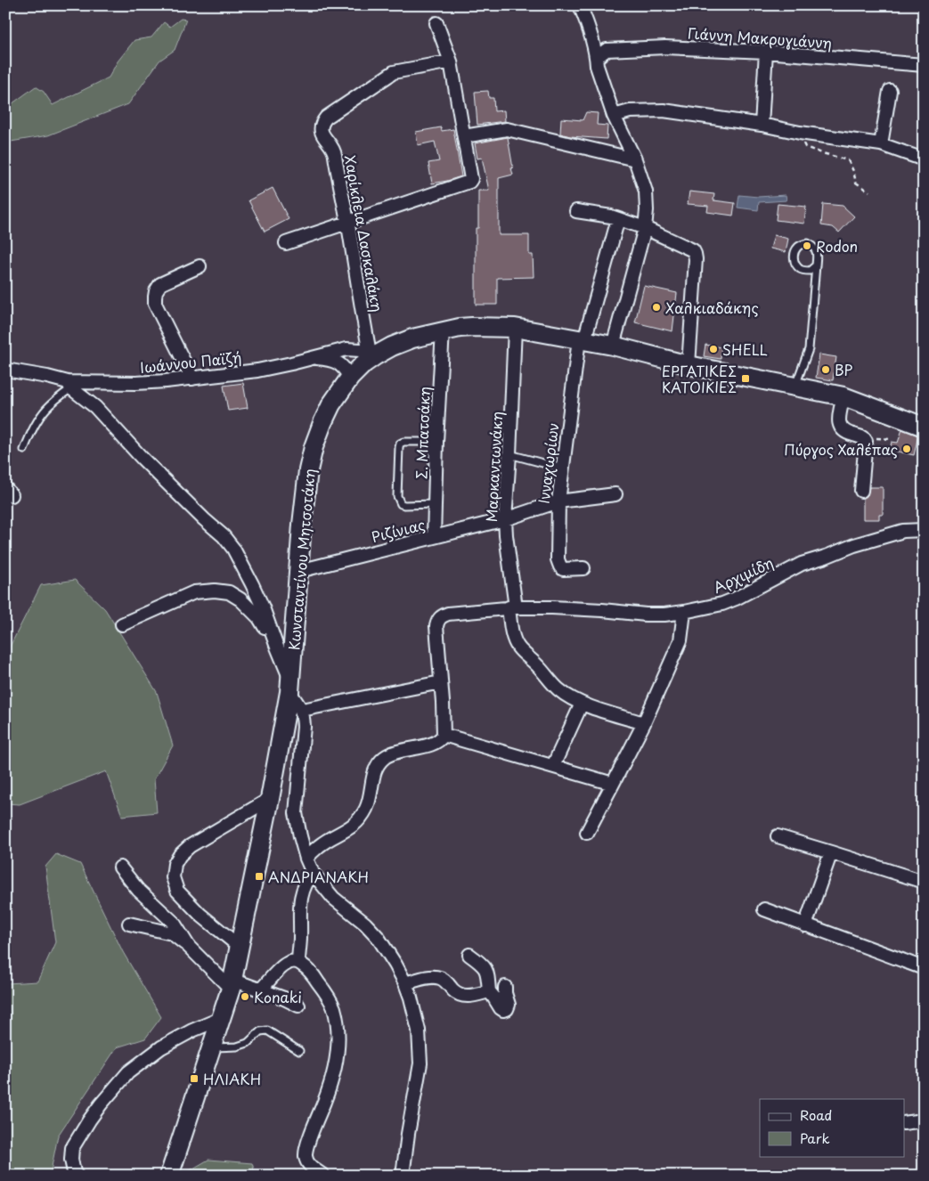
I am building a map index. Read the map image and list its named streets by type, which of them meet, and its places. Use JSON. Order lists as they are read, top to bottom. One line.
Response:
{"streets":{"main road":["Κωνσταντίνου Μητσοτάκη"],"street":["Γιάννη Μακρυγιάννη","Χαρίκλεια Δασκαλάκη","Ιωάννου Παϊζή","Σ. Μπατσάκη","Ινναχωρίων","Μαρκαντωνάκη","Ριζίνιας","Αρχιμίδη"]},"crossings":[["Χαρίκλεια Δασκαλάκη","Ιωάννου Παϊζή"],["Χαρίκλεια Δασκαλάκη","Κωνσταντίνου Μητσοτάκη"],["Ιωάννου Παϊζή","Κωνσταντίνου Μητσοτάκη"],["Σ. Μπατσάκη","Ριζίνιας"],["Σ. Μπατσάκη","Κωνσταντίνου Μητσοτάκη"],["Ινναχωρίων","Ριζίνιας"],["Ινναχωρίων","Κωνσταντίνου Μητσοτάκη"],["Μαρκαντωνάκη","Ριζίνιας"],["Μαρκαντωνάκη","Κωνσταντίνου Μητσοτάκη"],["Μαρκαντωνάκη","Αρχιμίδη"],["Ριζίνιας","Κωνσταντίνου Μητσοτάκη"]],"places":{"other":["Rodon","Χαλκιαδάκης","SHELL","BP","Πύργος Χαλέπας","Konaki"],"transit":["ΕΡΓΑΤΙΚΕΣ ΚΑΤΟΙΚΙΕΣ","ΑΝΔΡΙΑΝΑΚΗ","ΗΛΙΑΚΗ"]},"legend":["Road","Park"]}
